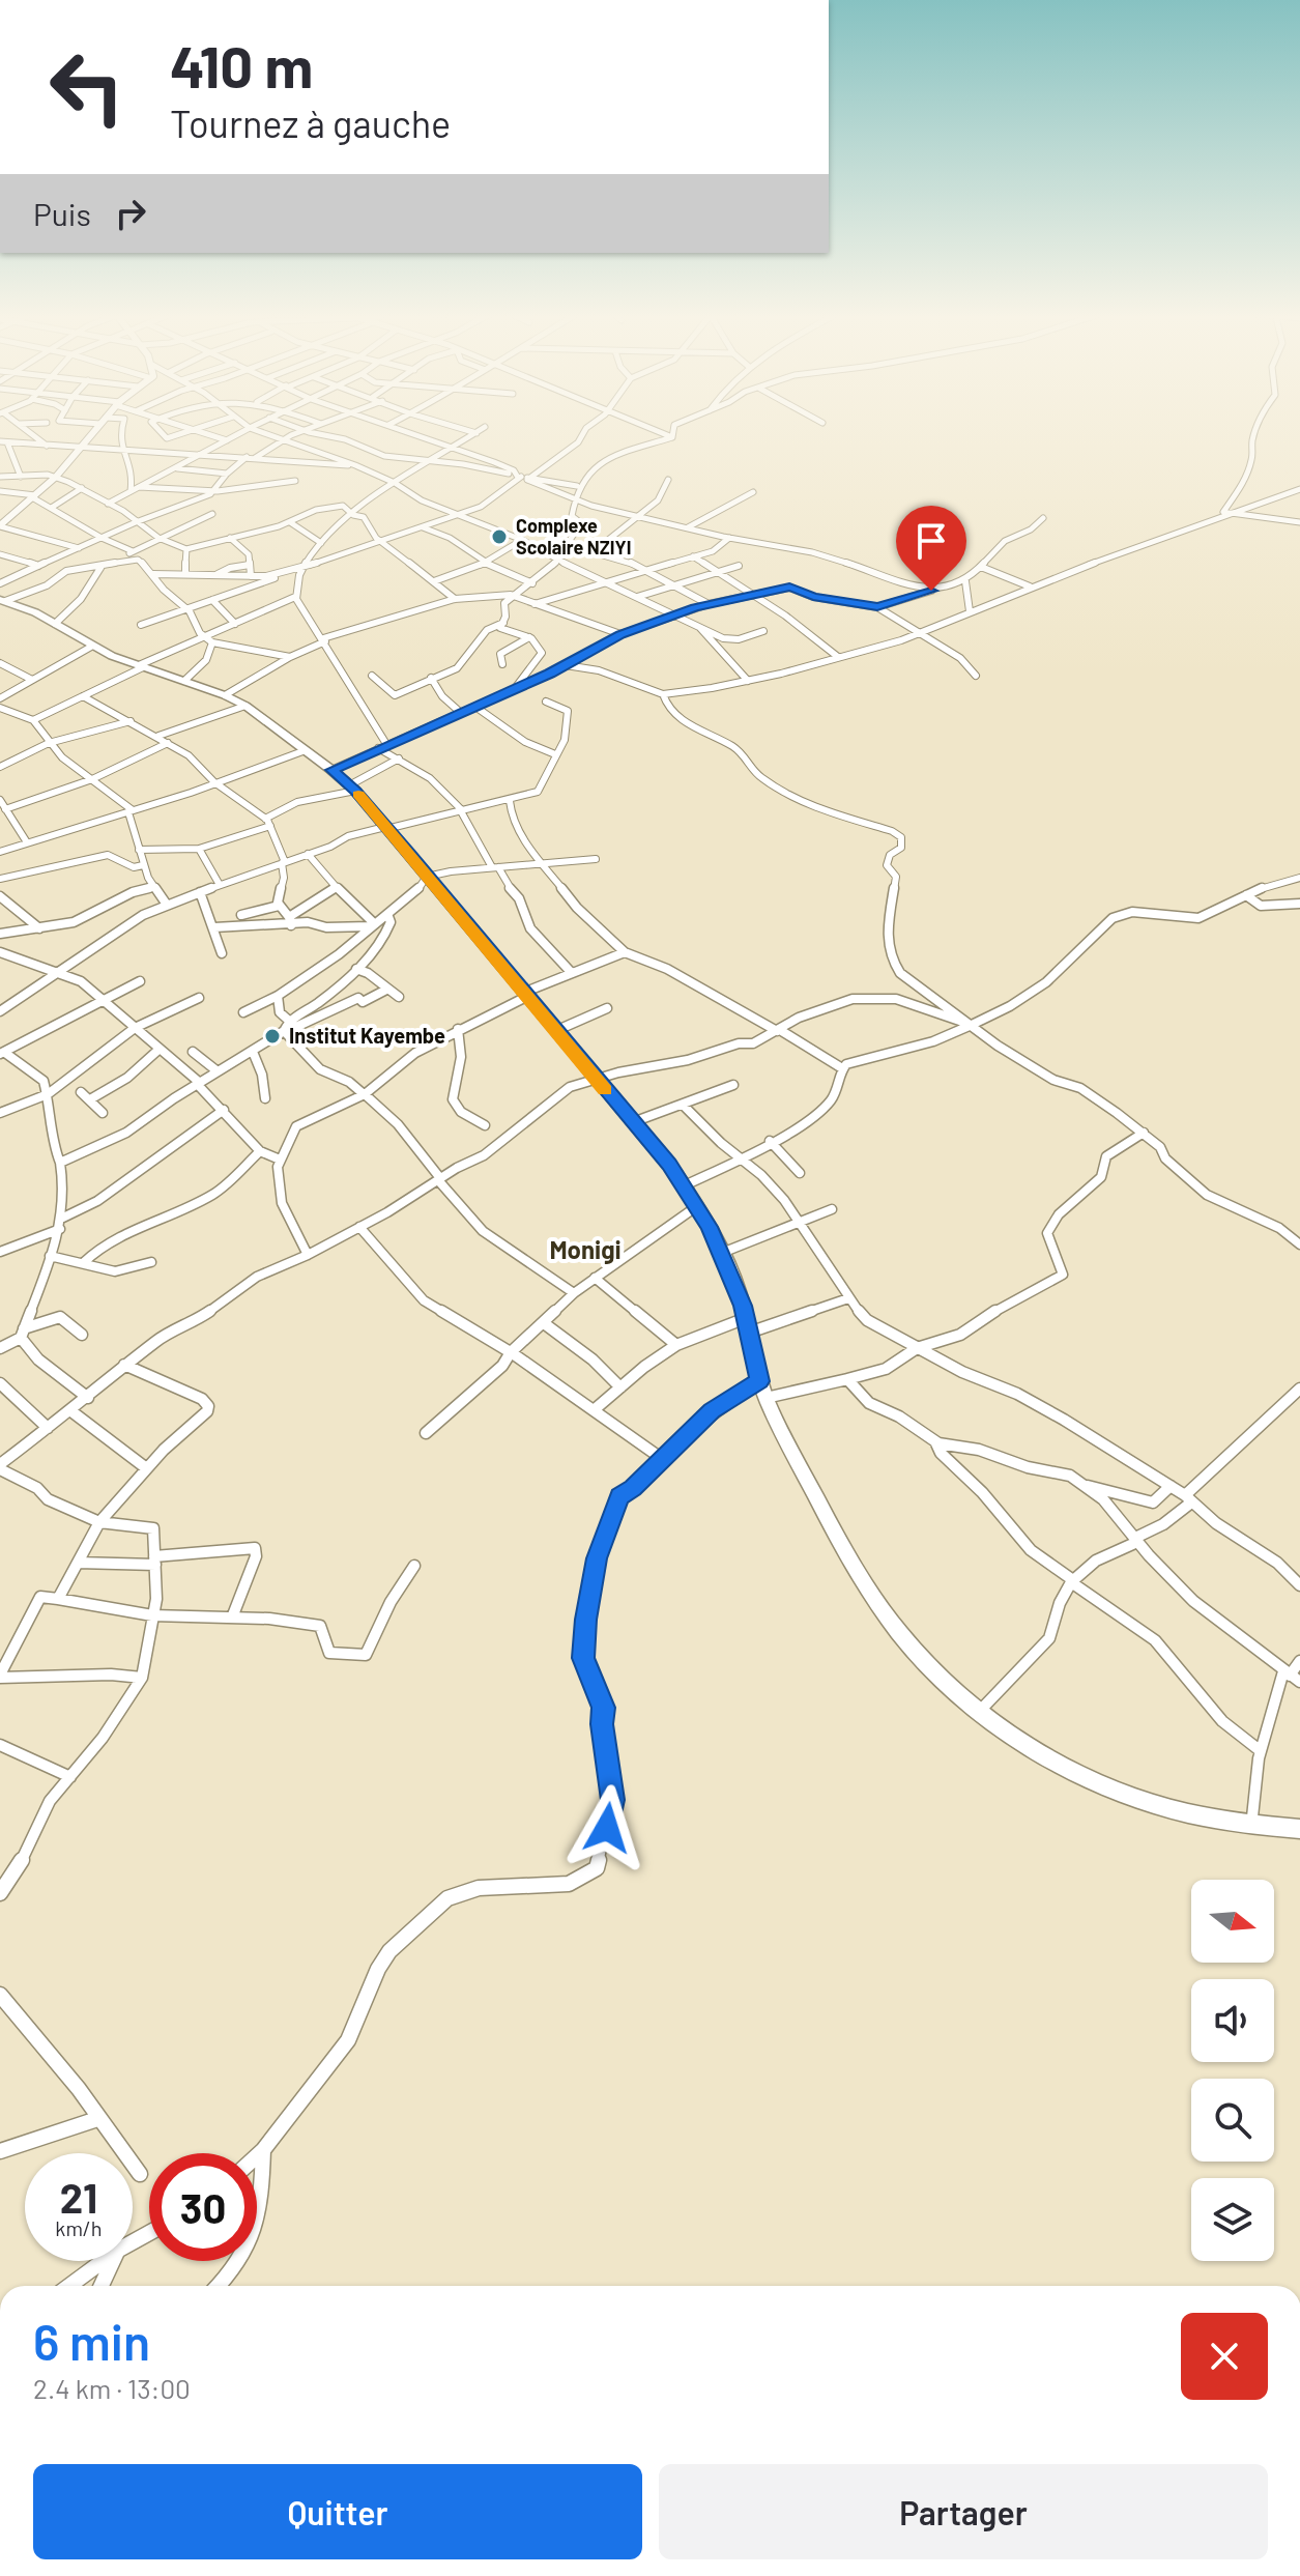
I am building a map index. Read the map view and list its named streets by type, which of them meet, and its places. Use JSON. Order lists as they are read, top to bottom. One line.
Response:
{"districts":["Monigi"],"places":["Complexe Scolaire NZIYI","Institut Kayembe"],"north":"right","page":{"turn":["410 m","Tournez à gauche"],"then":"Puis","speed":"21 km/h","limit":"30","heading":["6 min","2.4 km · 13:00"],"buttons":["Quitter","Partager"]}}
